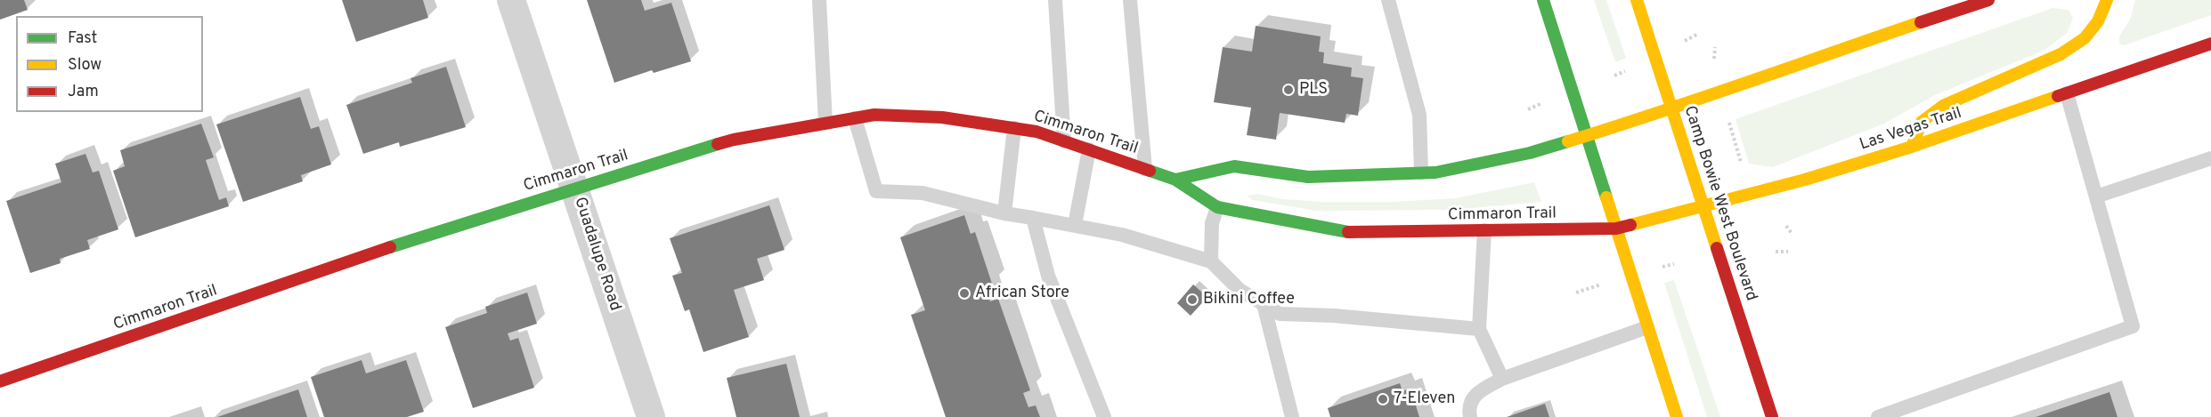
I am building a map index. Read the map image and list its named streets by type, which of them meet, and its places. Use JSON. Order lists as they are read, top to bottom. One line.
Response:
{"streets":{"main road":["Las Vegas Trail","Cimmaron Trail","Camp Bowie West Boulevard"],"street":["Guadalupe Road"]},"crossings":[["Las Vegas Trail","Cimmaron Trail"],["Las Vegas Trail","Camp Bowie West Boulevard"],["Cimmaron Trail","Guadalupe Road"]],"places":["PLS","African Store","Bikini Coffee","7-Eleven"],"legend":["Fast","Slow","Jam"]}
